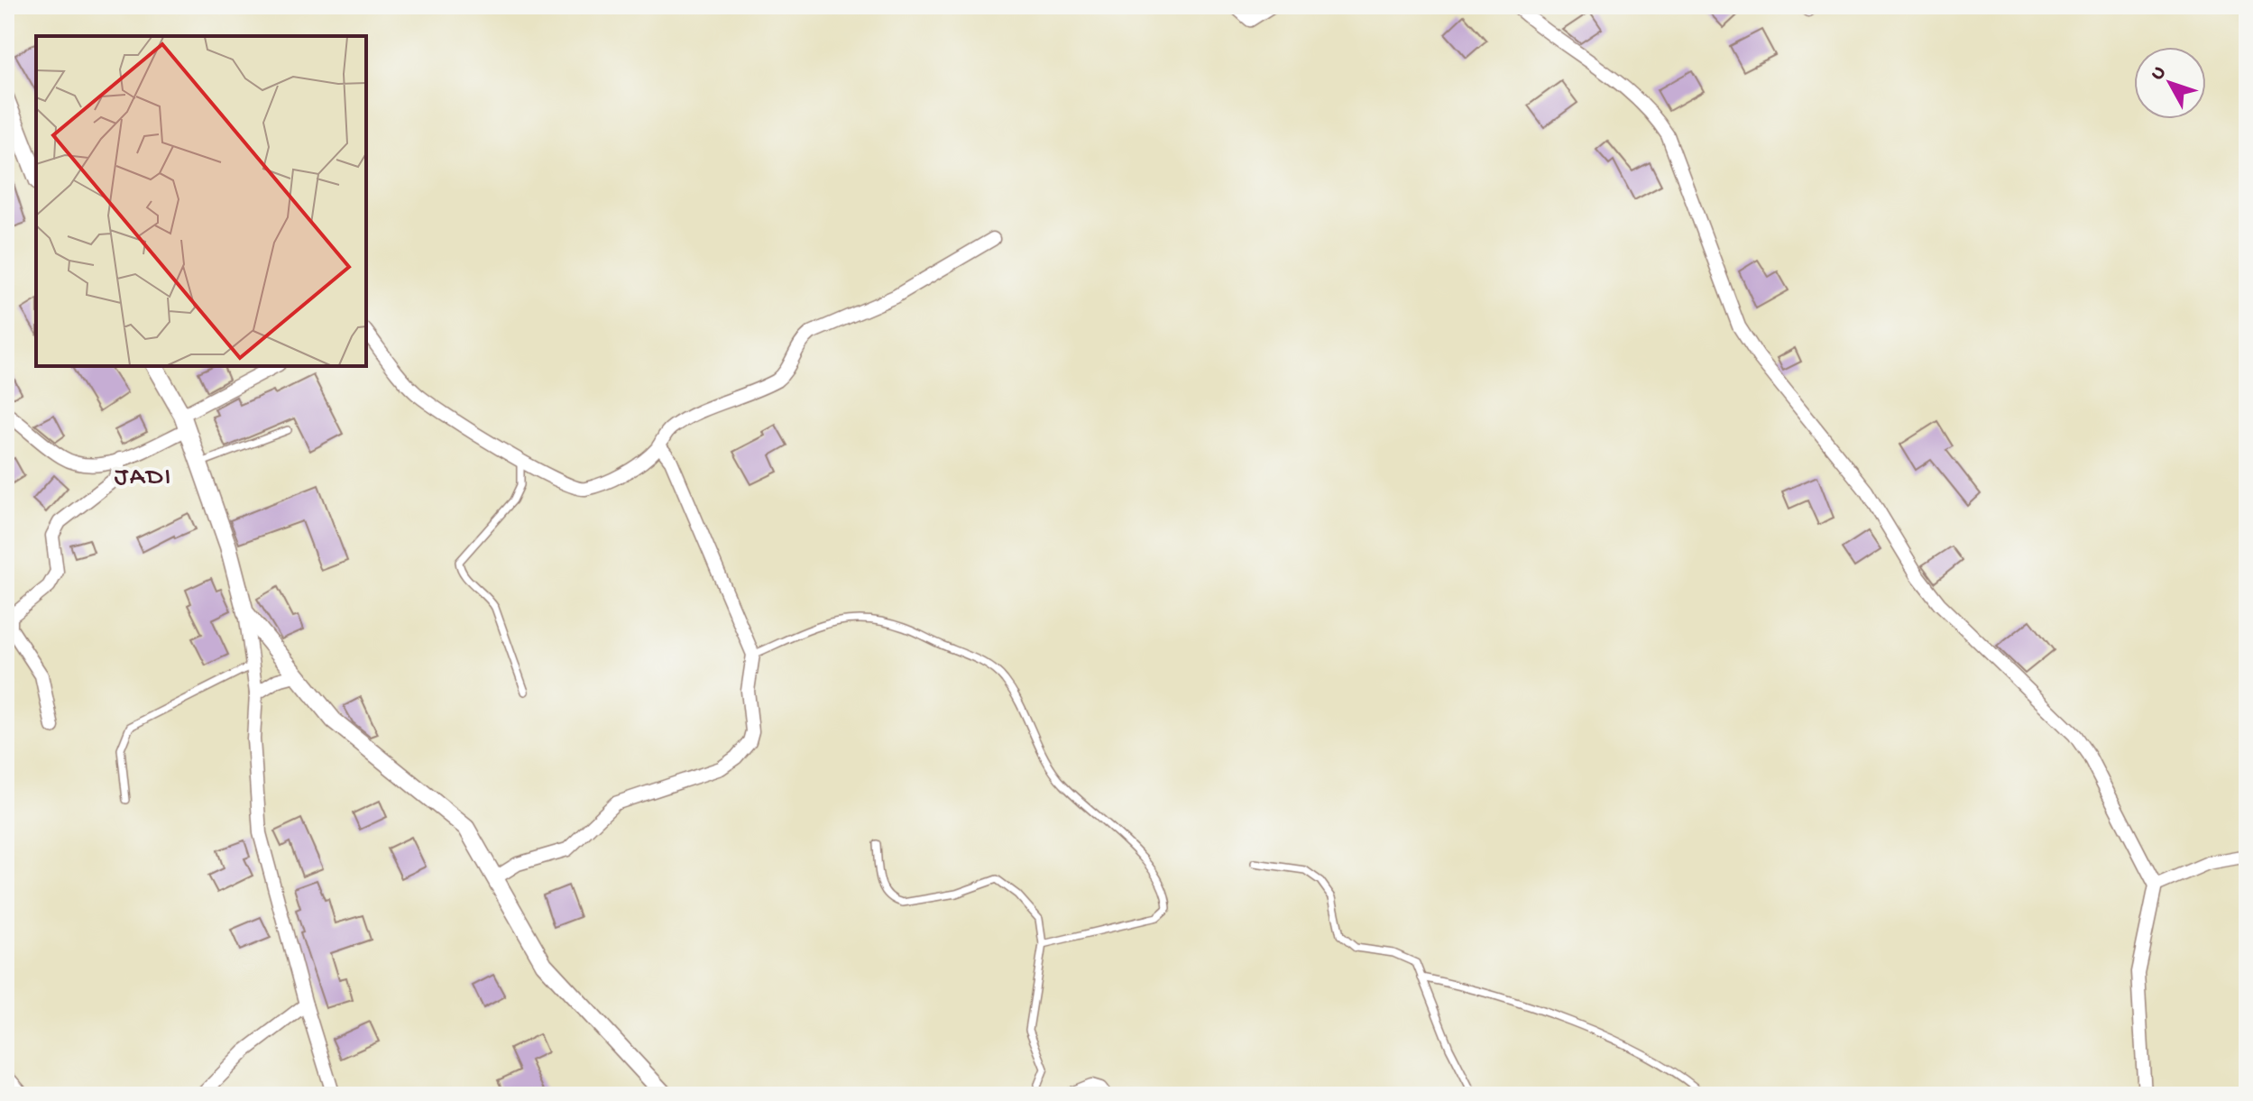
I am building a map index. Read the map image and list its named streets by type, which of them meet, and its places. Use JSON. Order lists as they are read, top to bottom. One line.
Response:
{"districts":["JADI"],"north":"top left"}
